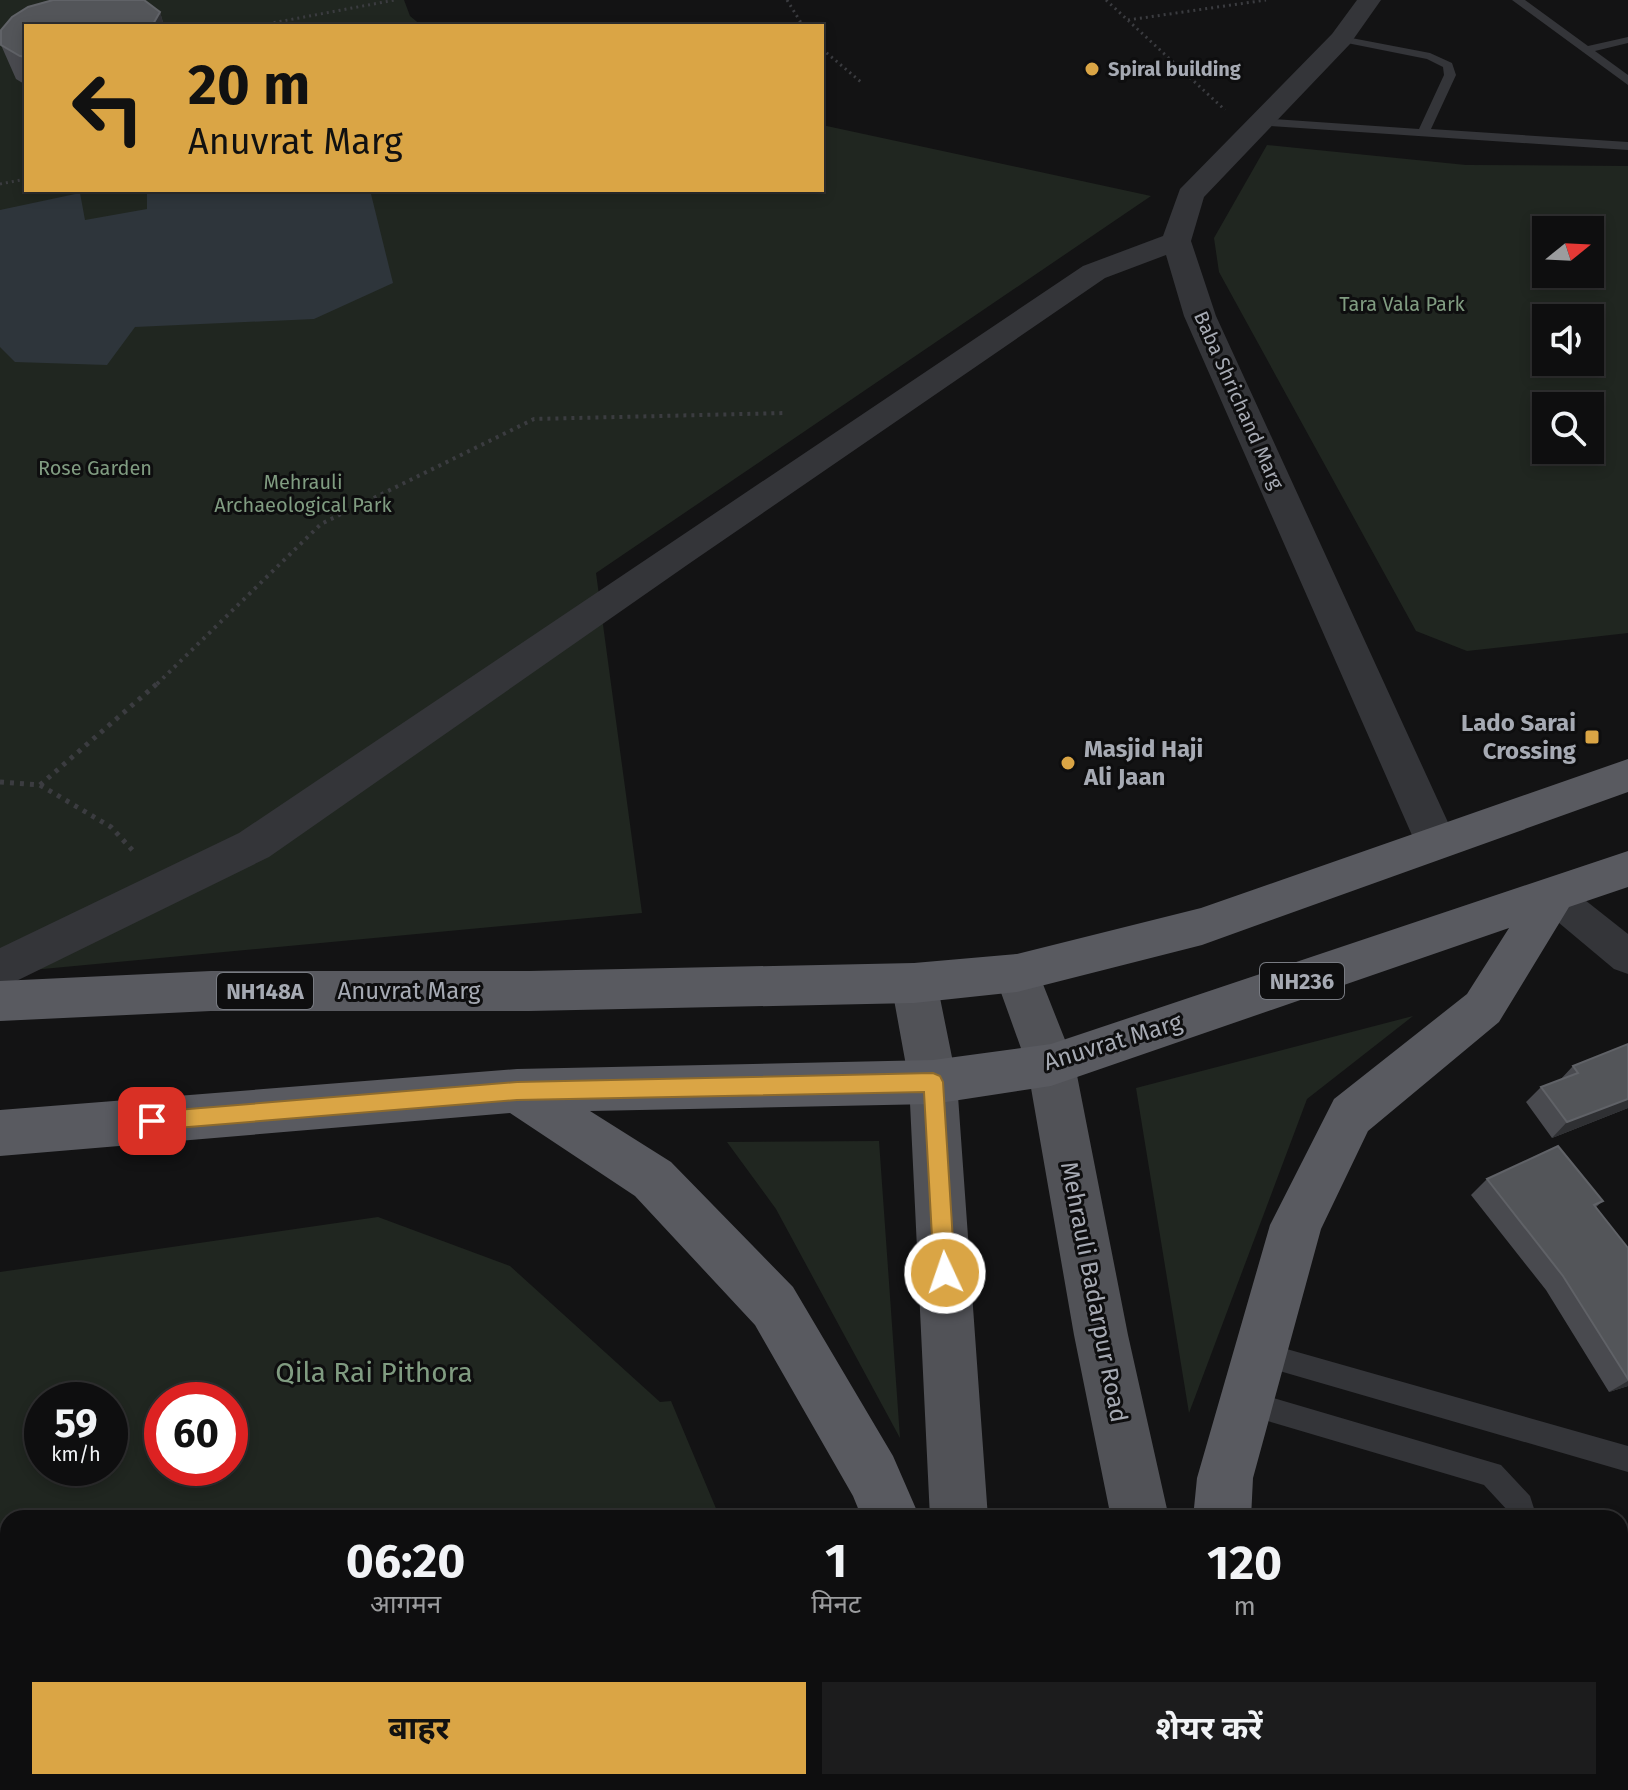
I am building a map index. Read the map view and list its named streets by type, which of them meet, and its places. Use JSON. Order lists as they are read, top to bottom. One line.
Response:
{"streets":{"highway":["NH236","NH148A","Anuvrat Marg"],"main road":["Mehrauli Badarpur Road"],"street":["Baba Shrichand Marg"]},"crossings":[["Baba Shrichand Marg","Anuvrat Marg"],["Anuvrat Marg","Mehrauli Badarpur Road"]],"parks":["Tara Vala Park","Rose Garden","Mehrauli Archaeological Park","Qila Rai Pithora"],"places":{"other":["Spiral building","Masjid Haji Ali Jaan"],"transit":["Lado Sarai Crossing"]},"north":"right","page":{"turn":["20 m","Anuvrat Marg"],"speed":"59 km/h","limit":"60","eta":["06:20","आगमन","1","मिनट","120","m"],"buttons":["बाहर","शेयर करें"]}}
